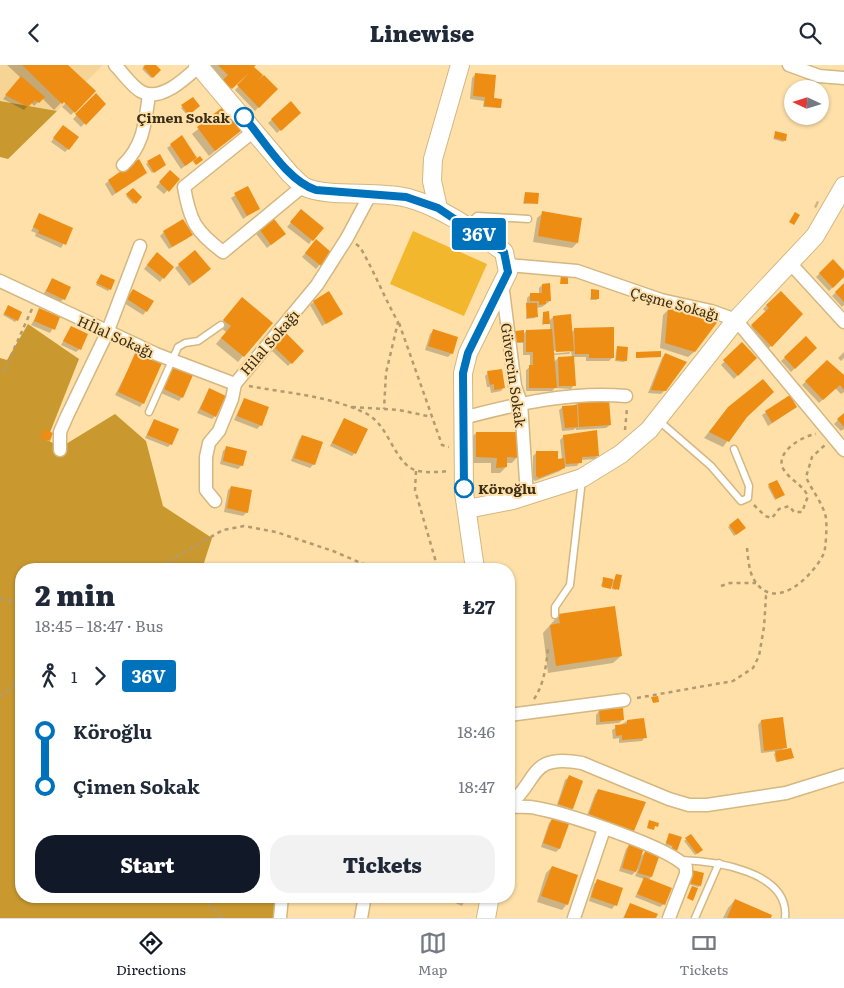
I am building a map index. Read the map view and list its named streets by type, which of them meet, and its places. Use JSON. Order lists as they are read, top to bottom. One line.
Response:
{"streets":{"street":["Çeşme Sokağı","Hİlal Sokağı","Hilal Sokağı","Güvercin Sokak"]},"crossings":[["Hİlal Sokağı","Hilal Sokağı"]],"places":["Çimen Sokak","Köroğlu"],"lines":["bus line 36V"],"north":"left","page":{"header":"Linewise","on_map":"36V","heading":["2 min","18:45 – 18:47 · Bus","₺27"],"legs":["1","36V"],"list":[{"name":"Köroğlu","value":"18:46"},{"name":"Çimen Sokak","value":"18:47"}],"buttons":["Start","Tickets"],"tabs":["Directions","Map","Tickets"]}}
